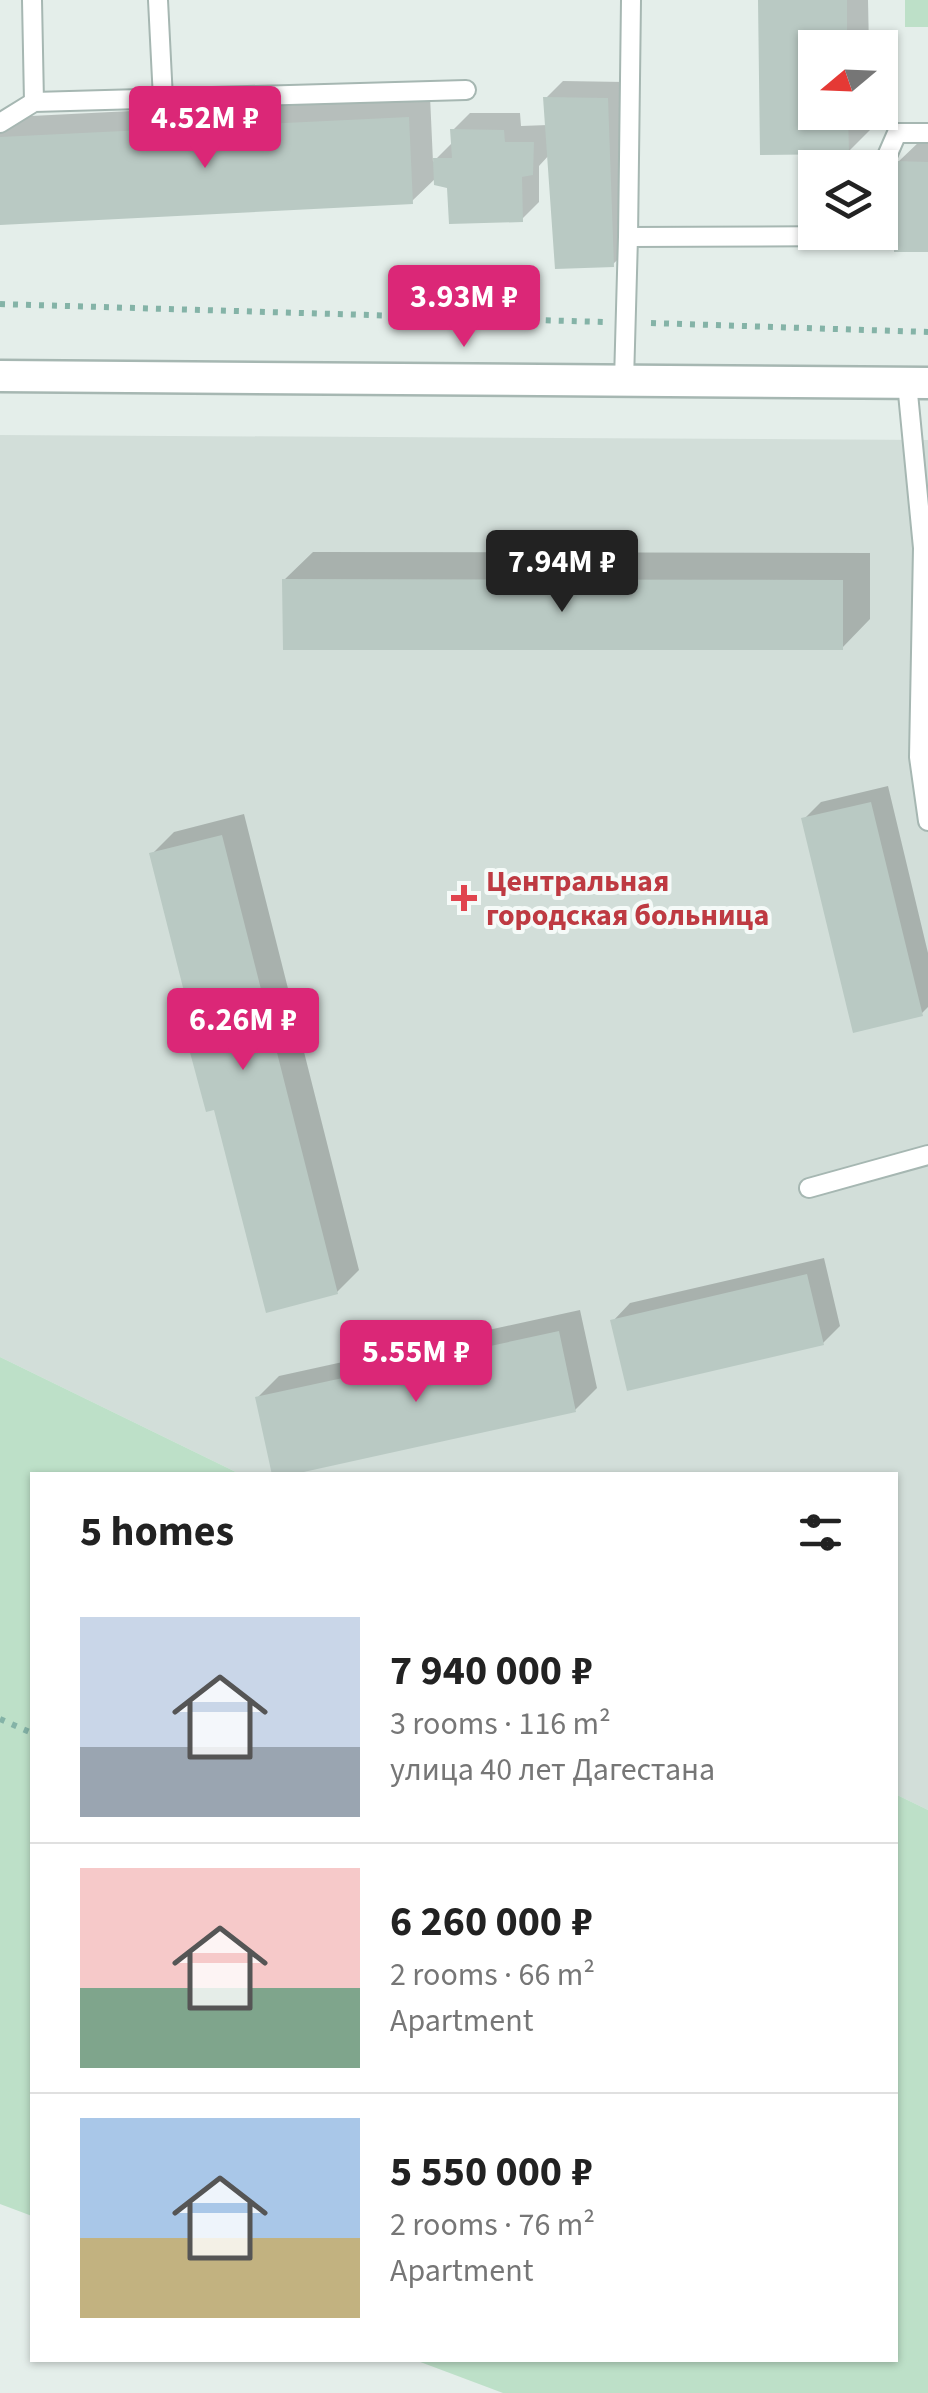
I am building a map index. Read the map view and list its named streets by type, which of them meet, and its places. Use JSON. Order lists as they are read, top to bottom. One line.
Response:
{"places":{"health":["Центральная городская больница"]},"north":"left","page":{"price":["4.52M ₽","3.93M ₽","7.94M ₽","6.26M ₽","5.55M ₽"],"heading":"5 homes","list":[{"name":"7 940 000 ₽","note":"3 rooms · 116 m² · улица 40 лет Дагестана"},{"name":"6 260 000 ₽","note":"2 rooms · 66 m² · Apartment"},{"name":"5 550 000 ₽","note":"2 rooms · 76 m² · Apartment"}]}}
